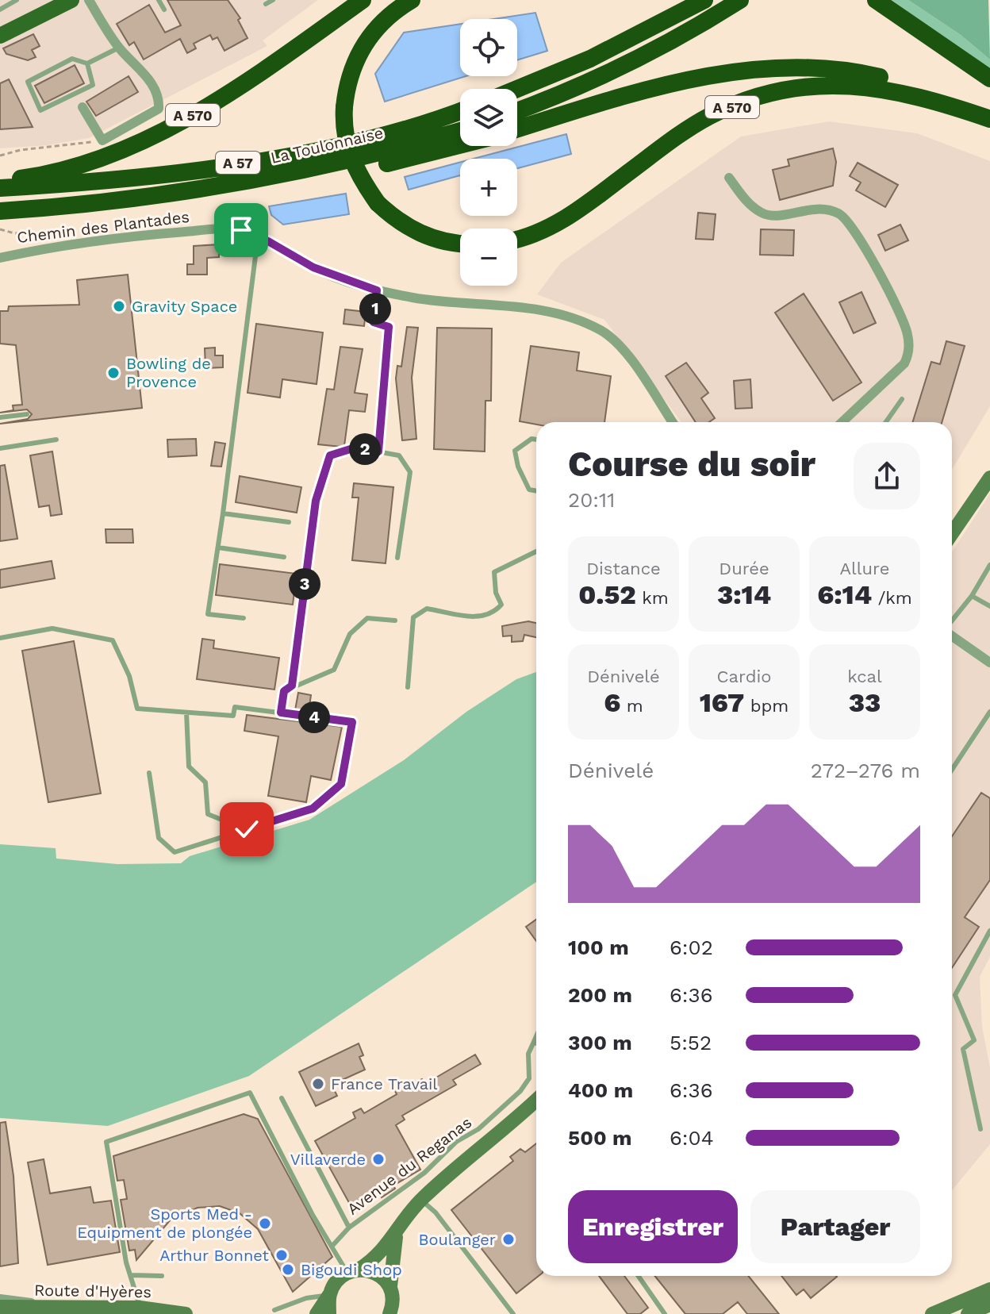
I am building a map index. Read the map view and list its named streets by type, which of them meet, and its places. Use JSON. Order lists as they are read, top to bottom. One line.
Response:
{"streets":{"highway":["A 570","La Toulonnaise","A 57"],"main road":["Route d'Hyères"],"street":["Chemin des Plantades"],"lane":["Avenue du Reganas"]},"places":["Gravity Space","Bowling de Provence","France Travail","Villaverde","Sports Med - Equipment de plongée","Boulanger","Arthur Bonnet","Bigoudi Shop"],"page":{"map_buttons":["+","−"],"pins":["1","2","3","4"],"heading":["Course du soir","20:11"],"stats":[["Distance","0.52 km"],["Durée","3:14"],["Allure","6:14 /km"],["Dénivelé","6 m"],["Cardio","167 bpm"],["kcal","33"]],"chart":["Dénivelé","272–276 m"],"list":[{"name":"100 m","note":"6:02"},{"name":"200 m","note":"6:36"},{"name":"300 m","note":"5:52"},{"name":"400 m","note":"6:36"},{"name":"500 m","note":"6:04"}],"buttons":["Enregistrer","Partager"]}}
